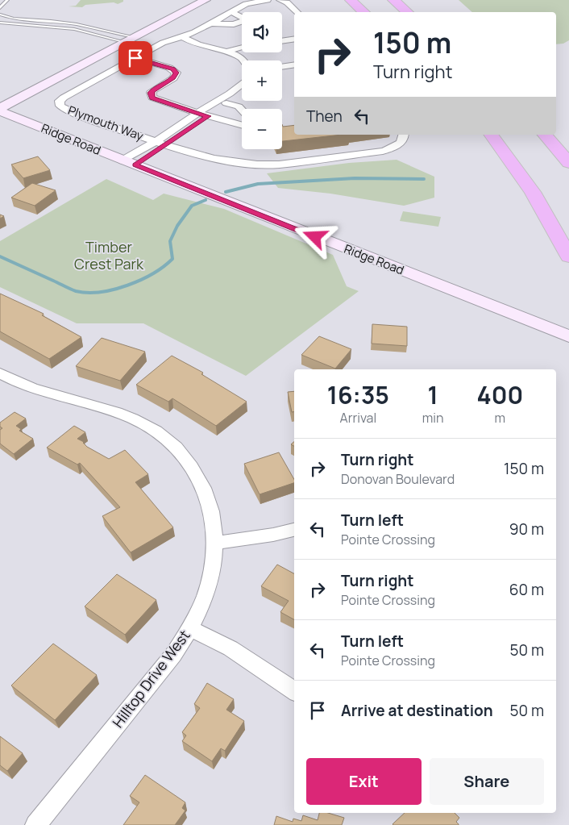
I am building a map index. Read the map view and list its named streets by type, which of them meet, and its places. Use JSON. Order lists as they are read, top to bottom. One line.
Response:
{"streets":{"street":["Plymouth Way","Ridge Road","Hilltop Drive West"]},"parks":["Timber Crest Park"],"page":{"map_buttons":["+","−"],"turn":["150 m","Turn right"],"then":"Then","eta":["16:35","Arrival","1","min","400","m"],"list":[{"name":"Turn right","note":"Donovan Boulevard","value":"150 m"},{"name":"Turn left","note":"Pointe Crossing","value":"90 m"},{"name":"Turn right","note":"Pointe Crossing","value":"60 m"},{"name":"Turn left","note":"Pointe Crossing","value":"50 m"},{"name":"Arrive at destination","value":"50 m"}],"buttons":["Exit","Share"]}}
